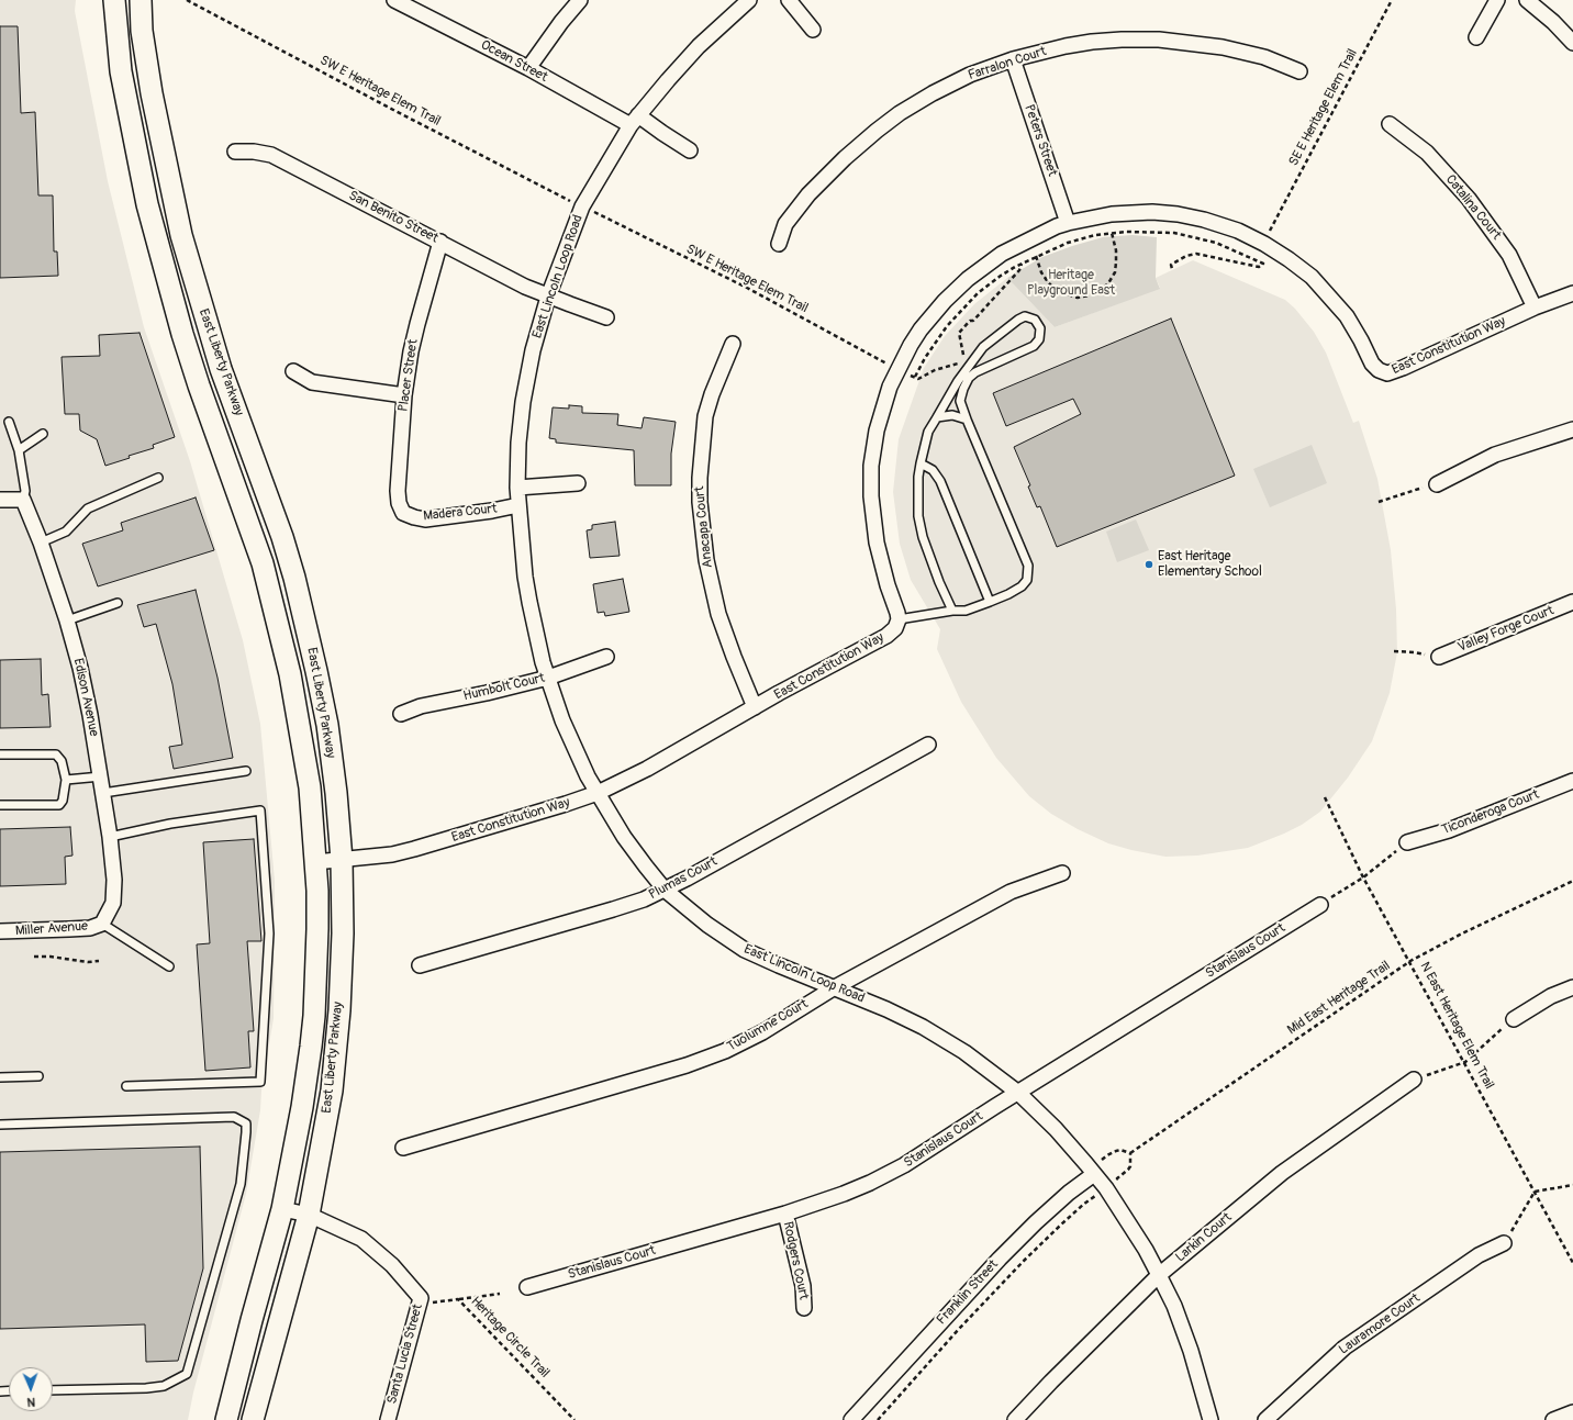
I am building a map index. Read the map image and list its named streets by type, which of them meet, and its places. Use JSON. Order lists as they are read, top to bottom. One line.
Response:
{"streets":{"street":["Ocean Street","Farralon Court","Peters Street","Catalina Court","San Benito Street","East Lincoln Loop Road","East Constitution Way","East Liberty Parkway","Placer Street","Madera Court","Anacapa Court","Valley Forge Court","Humbolt Court","Edison Avenue","Ticonderoga Court","Plumas Court","Miller Avenue","Stanislaus Court","Tuolumne Court","Larkin Court","Rodgers Court","Franklin Street","Lauramore Court","Santa Lucia Street"],"path":["SW E Heritage Elem Trail","SE E Heritage Elem Trail","Mid East Heritage Trail","N East Heritage Elem Trail","Heritage Circle Trail"]},"crossings":[["Ocean Street","East Lincoln Loop Road"],["Farralon Court","Peters Street"],["Peters Street","East Constitution Way"],["Catalina Court","East Constitution Way"],["San Benito Street","East Lincoln Loop Road"],["San Benito Street","Placer Street"],["East Lincoln Loop Road","East Constitution Way"],["East Lincoln Loop Road","Madera Court"],["East Lincoln Loop Road","Humbolt Court"],["East Lincoln Loop Road","Plumas Court"],["East Lincoln Loop Road","Stanislaus Court"],["East Lincoln Loop Road","Tuolumne Court"],["East Lincoln Loop Road","Larkin Court"],["East Lincoln Loop Road","Franklin Street"],["East Constitution Way","East Liberty Parkway"],["East Constitution Way","Anacapa Court"],["East Liberty Parkway","Santa Lucia Street"],["Placer Street","Madera Court"],["Edison Avenue","Miller Avenue"],["Stanislaus Court","Rodgers Court"],["Mid East Heritage Trail","N East Heritage Elem Trail"],["Heritage Circle Trail","Santa Lucia Street"]],"parks":["Heritage Playground East"],"places":["East Heritage Elementary School"],"north":"bottom"}
